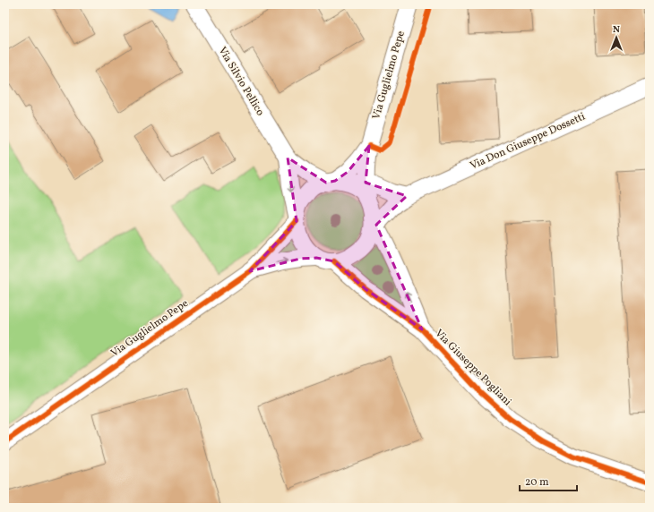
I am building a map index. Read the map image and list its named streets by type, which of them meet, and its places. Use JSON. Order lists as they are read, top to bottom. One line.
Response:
{"streets":{"street":["Via Guglielmo Pepe","Via Silvio Pellico","Via Don Giuseppe Dossetti","Via Giuseppe Pogliani"]},"crossings":[["Via Guglielmo Pepe","Via Silvio Pellico"],["Via Guglielmo Pepe","Via Don Giuseppe Dossetti"],["Via Guglielmo Pepe","Via Giuseppe Pogliani"],["Via Silvio Pellico","Via Don Giuseppe Dossetti"],["Via Silvio Pellico","Via Giuseppe Pogliani"],["Via Don Giuseppe Dossetti","Via Giuseppe Pogliani"]],"scale_bar":"20 m","north":"top"}
